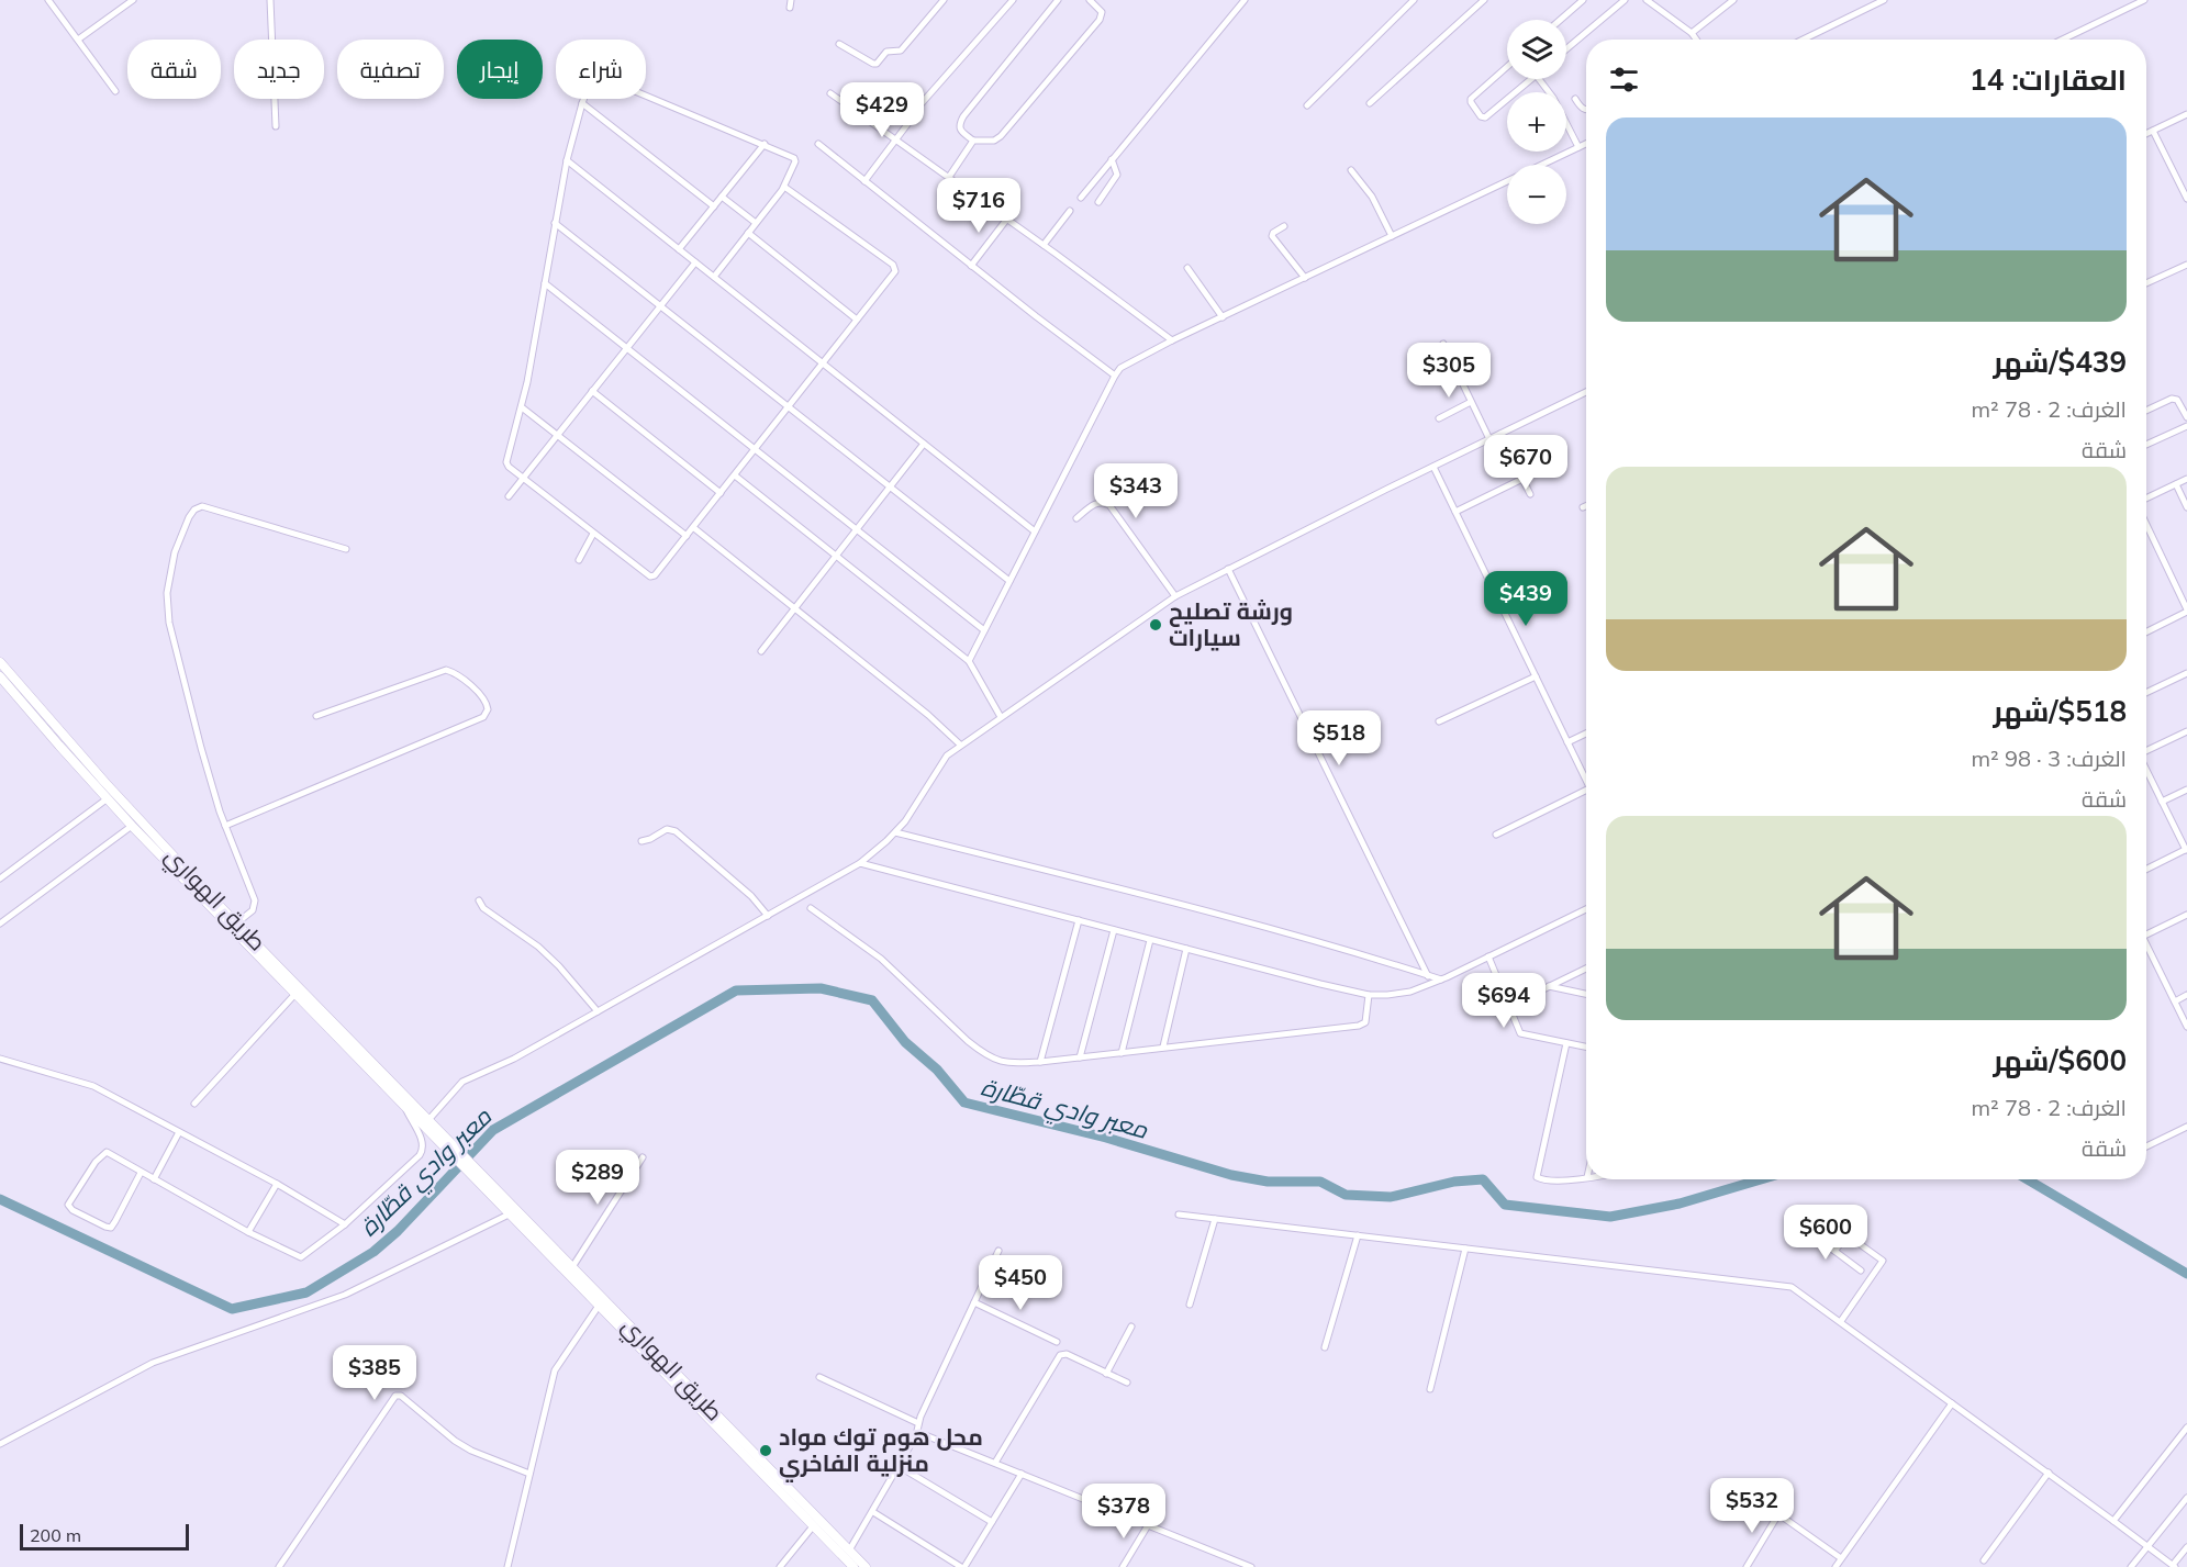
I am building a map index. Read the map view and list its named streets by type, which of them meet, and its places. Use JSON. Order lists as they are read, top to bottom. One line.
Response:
{"streets":{"highway":["طريق الهواري"]},"water":["معبر وادي قطّارة"],"places":["ورشة تصليح سيارات","محل هوم توك مواد منزلية الفاخري"],"scale_bar":"200 m","page":{"map_buttons":["+","−"],"chip":["شراء","إيجار","تصفية","جديد","شقة"],"heading":"العقارات: 14","price":["$429","$716","$305","$670","$343","$439","$518","$694","$289","$600","$450","$385","$532","$378"],"list":[{"name":"$439/شهر","note":"الغرف: 2 · 78 m² · شقة"},{"name":"$518/شهر","note":"الغرف: 3 · 98 m² · شقة"},{"name":"$600/شهر","note":"الغرف: 2 · 78 m² · شقة"}],"scale":"200 m"}}
